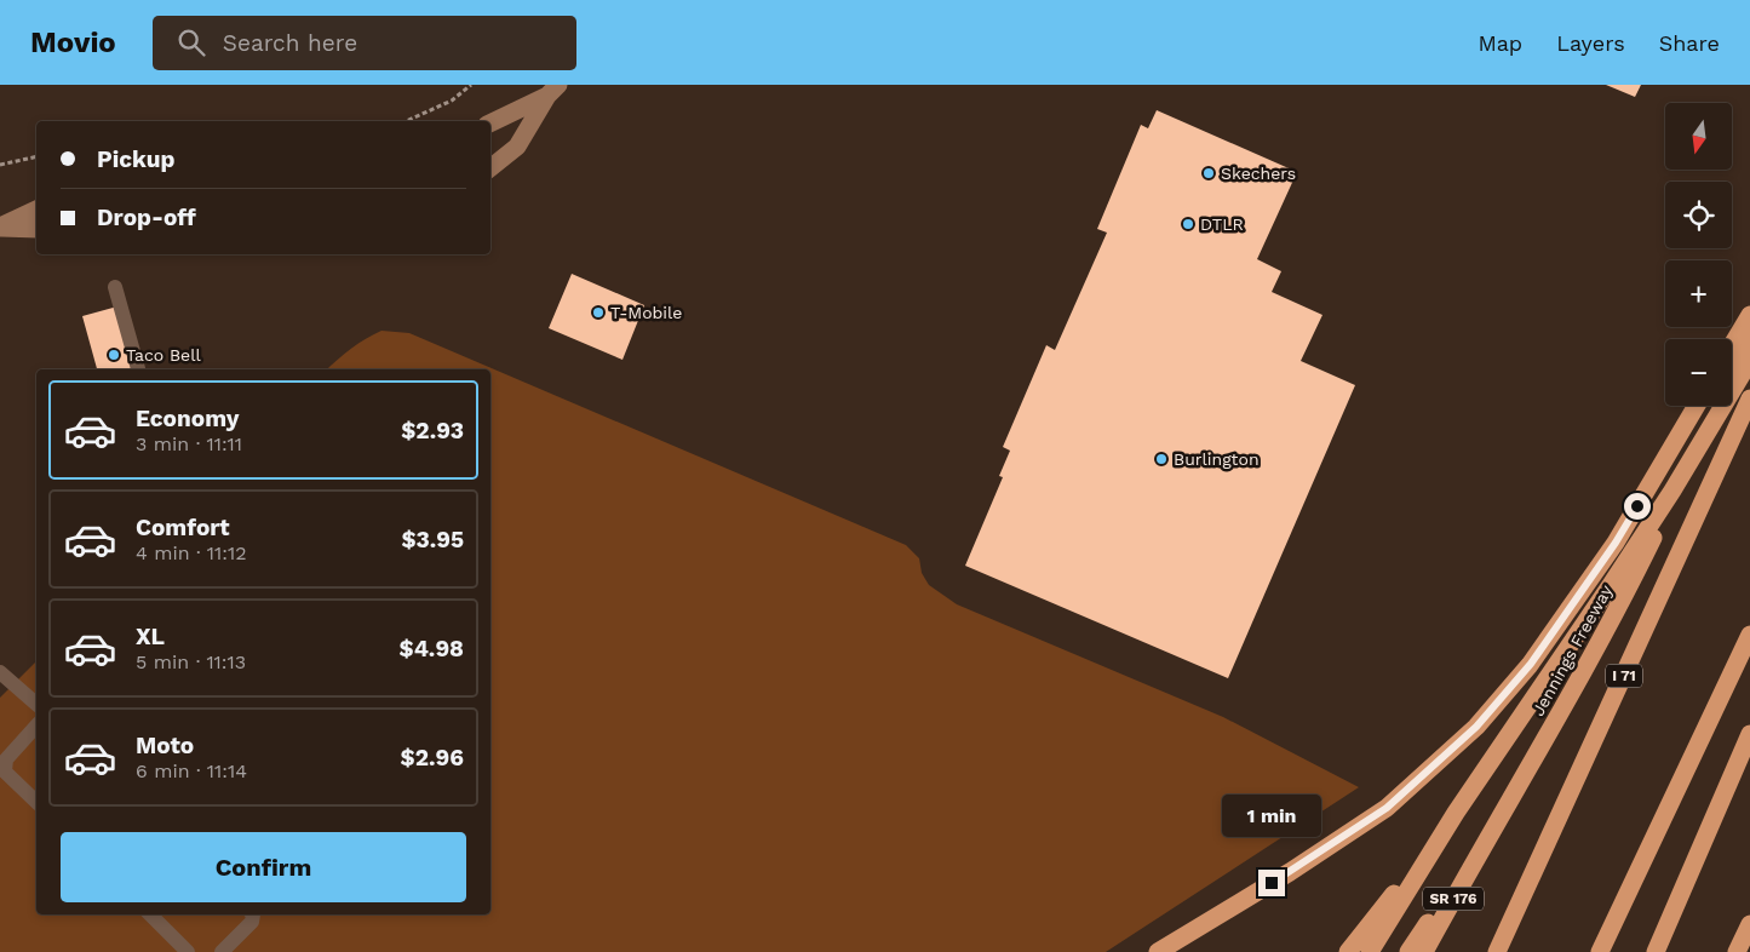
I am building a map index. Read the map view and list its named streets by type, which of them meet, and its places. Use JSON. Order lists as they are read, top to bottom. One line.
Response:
{"streets":{"highway":["Jennings Freeway","I 71","SR 176"]},"crossings":[["Jennings Freeway","SR 176"]],"places":["Skechers","DTLR","T-Mobile","Taco Bell","Burlington"],"north":"bottom","page":{"header":"Movio","search":"Search here","nav":["Map","Layers","Share"],"map_buttons":["+","−"],"banner":["Pickup","Drop-off"],"list":[{"name":"Economy","note":"3 min · 11:11","value":"$2.93"},{"name":"Comfort","note":"4 min · 11:12","value":"$3.95"},{"name":"XL","note":"5 min · 11:13","value":"$4.98"},{"name":"Moto","note":"6 min · 11:14","value":"$2.96"}],"bubble":"1 min","buttons":"Confirm"}}
